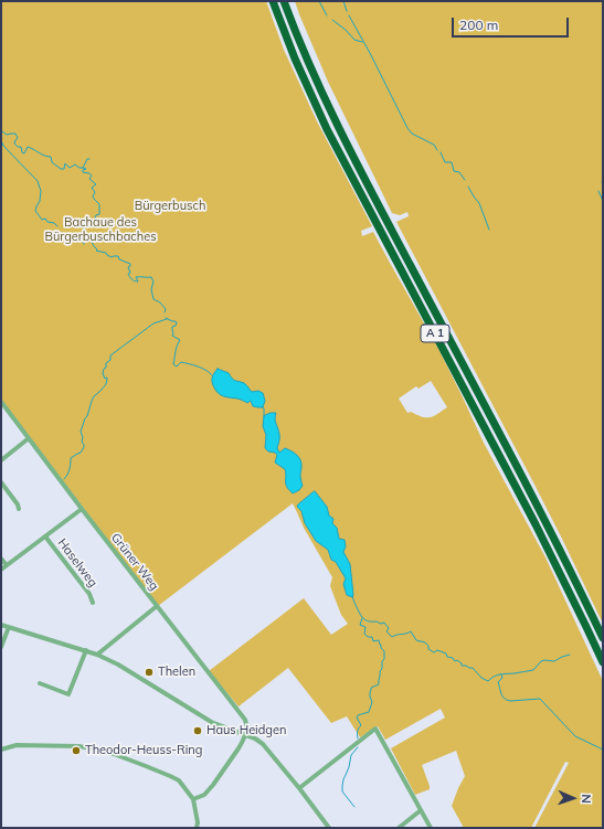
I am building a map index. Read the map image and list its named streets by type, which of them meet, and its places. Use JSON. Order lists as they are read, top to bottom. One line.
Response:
{"streets":{"highway":["A 1"],"street":["Grüner Weg","Haselweg"]},"parks":["Bürgerbusch","Bachaue des Bürgerbuschbaches"],"places":["Thelen","Haus Heidgen","Theodor-Heuss-Ring"],"scale_bar":"200 m","north":"right"}
